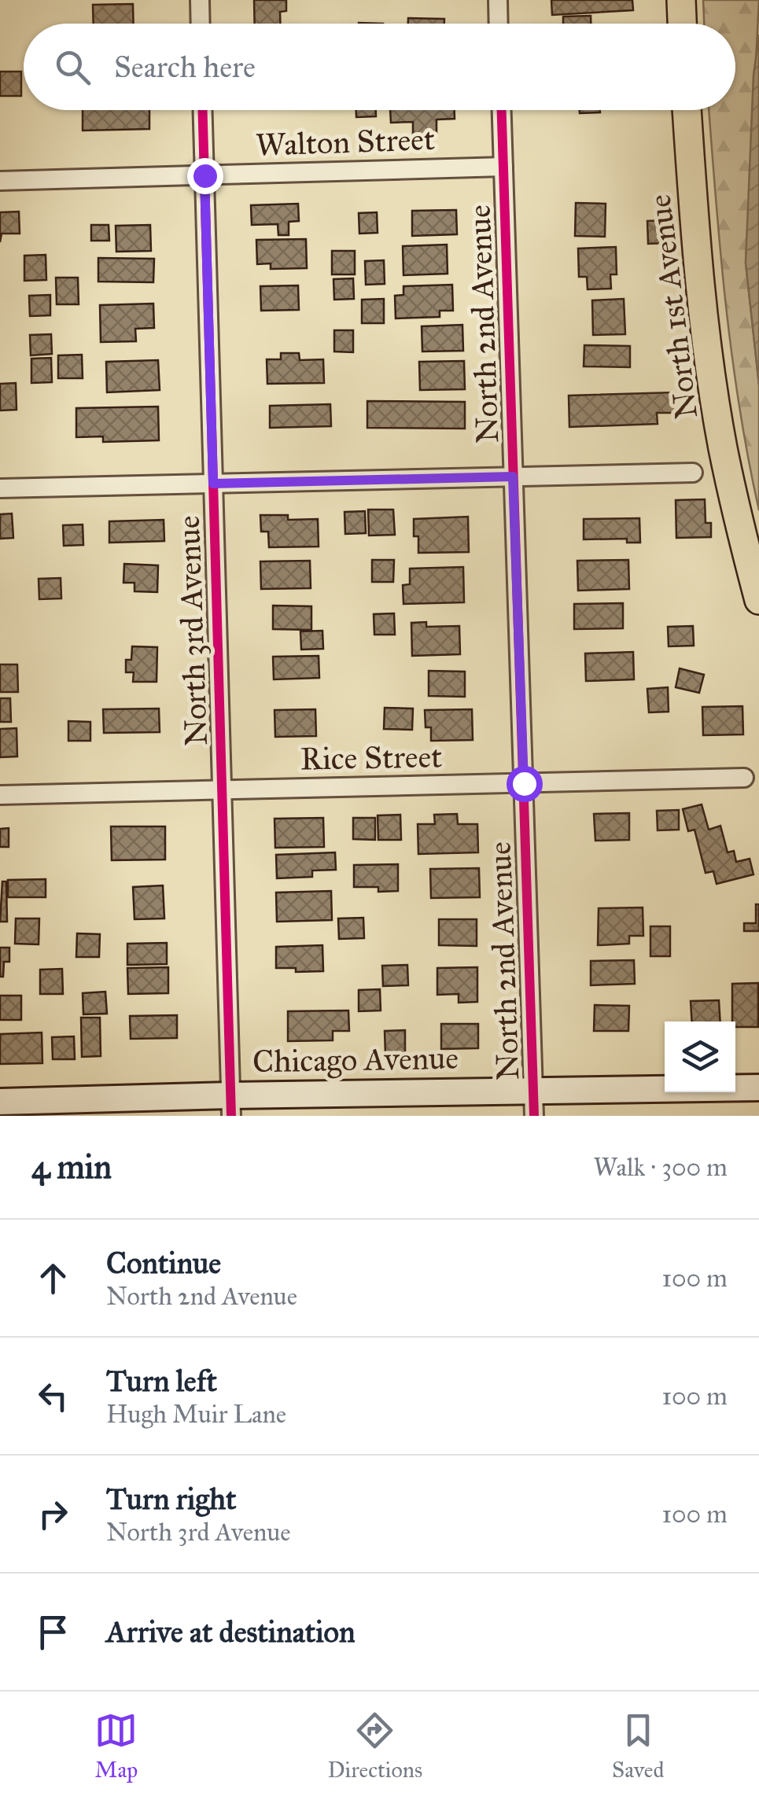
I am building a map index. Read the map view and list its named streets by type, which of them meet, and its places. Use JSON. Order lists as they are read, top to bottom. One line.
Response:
{"streets":{"main road":["North 1st Avenue","Chicago Avenue"],"street":["Walton Street","North 2nd Avenue","North 3rd Avenue","Rice Street"]},"crossings":[["Walton Street","North 2nd Avenue"],["Walton Street","North 3rd Avenue"],["North 2nd Avenue","Rice Street"],["North 2nd Avenue","Chicago Avenue"],["North 3rd Avenue","Rice Street"],["North 3rd Avenue","Chicago Avenue"]],"page":{"search":"Search here","heading":["4 min","Walk · 300 m"],"list":[["Continue","North 2nd Avenue","100 m"],["Turn left","Hugh Muir Lane","100 m"],["Turn right","North 3rd Avenue","100 m"],"Arrive at destination"],"nav":["Map","Directions","Saved"]}}
